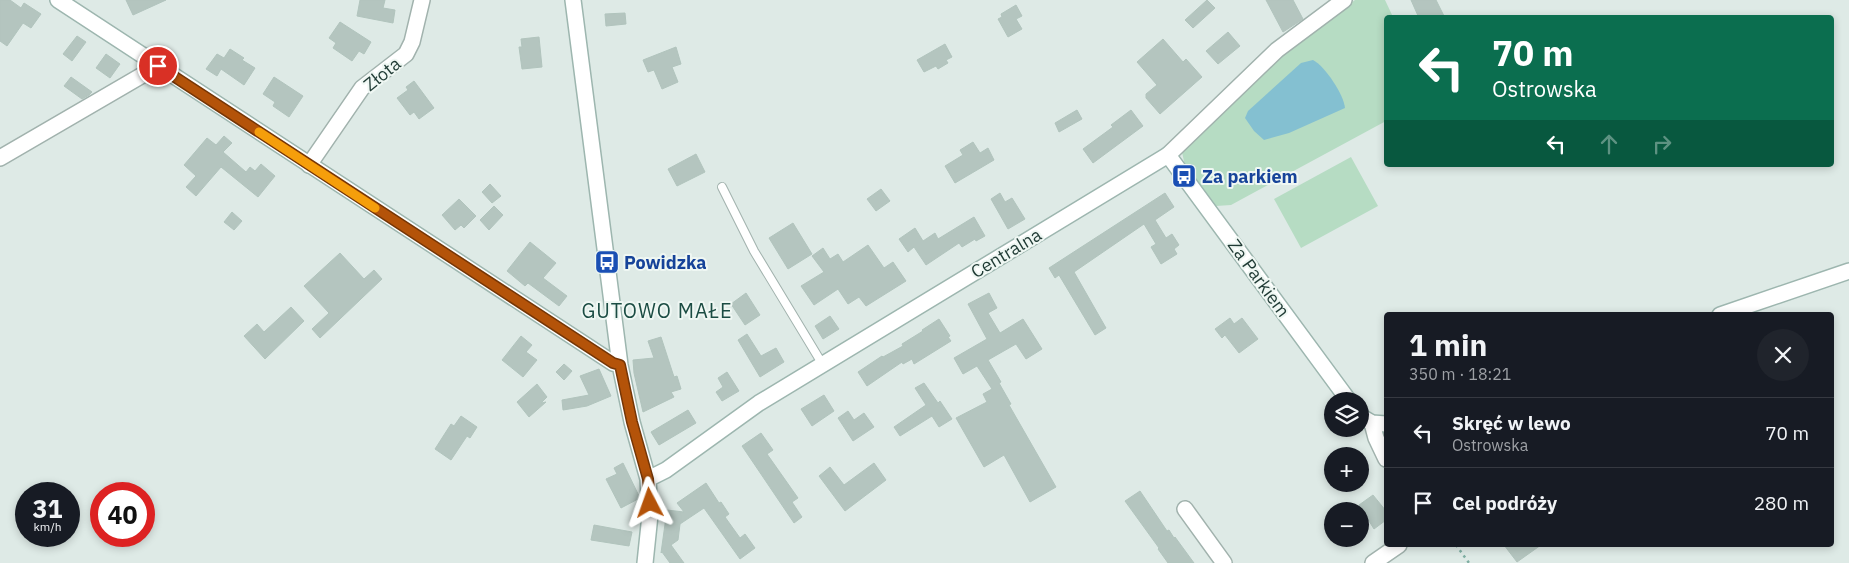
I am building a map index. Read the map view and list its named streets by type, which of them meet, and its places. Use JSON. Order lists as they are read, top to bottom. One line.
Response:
{"streets":{"street":["Złota","Centralna","Za Parkiem"]},"crossings":[["Centralna","Za Parkiem"]],"districts":["GUTOWO MAŁE"],"places":{"bus stop":["Za parkiem","Powidzka"]},"page":{"turn":["70 m","Ostrowska"],"heading":["1 min","350 m · 18:21"],"map_buttons":["+","−"],"list":[{"name":"Skręć w lewo","note":"Ostrowska","value":"70 m"},{"name":"Cel podróży","value":"280 m"}],"speed":"31 km/h","limit":"40"}}
